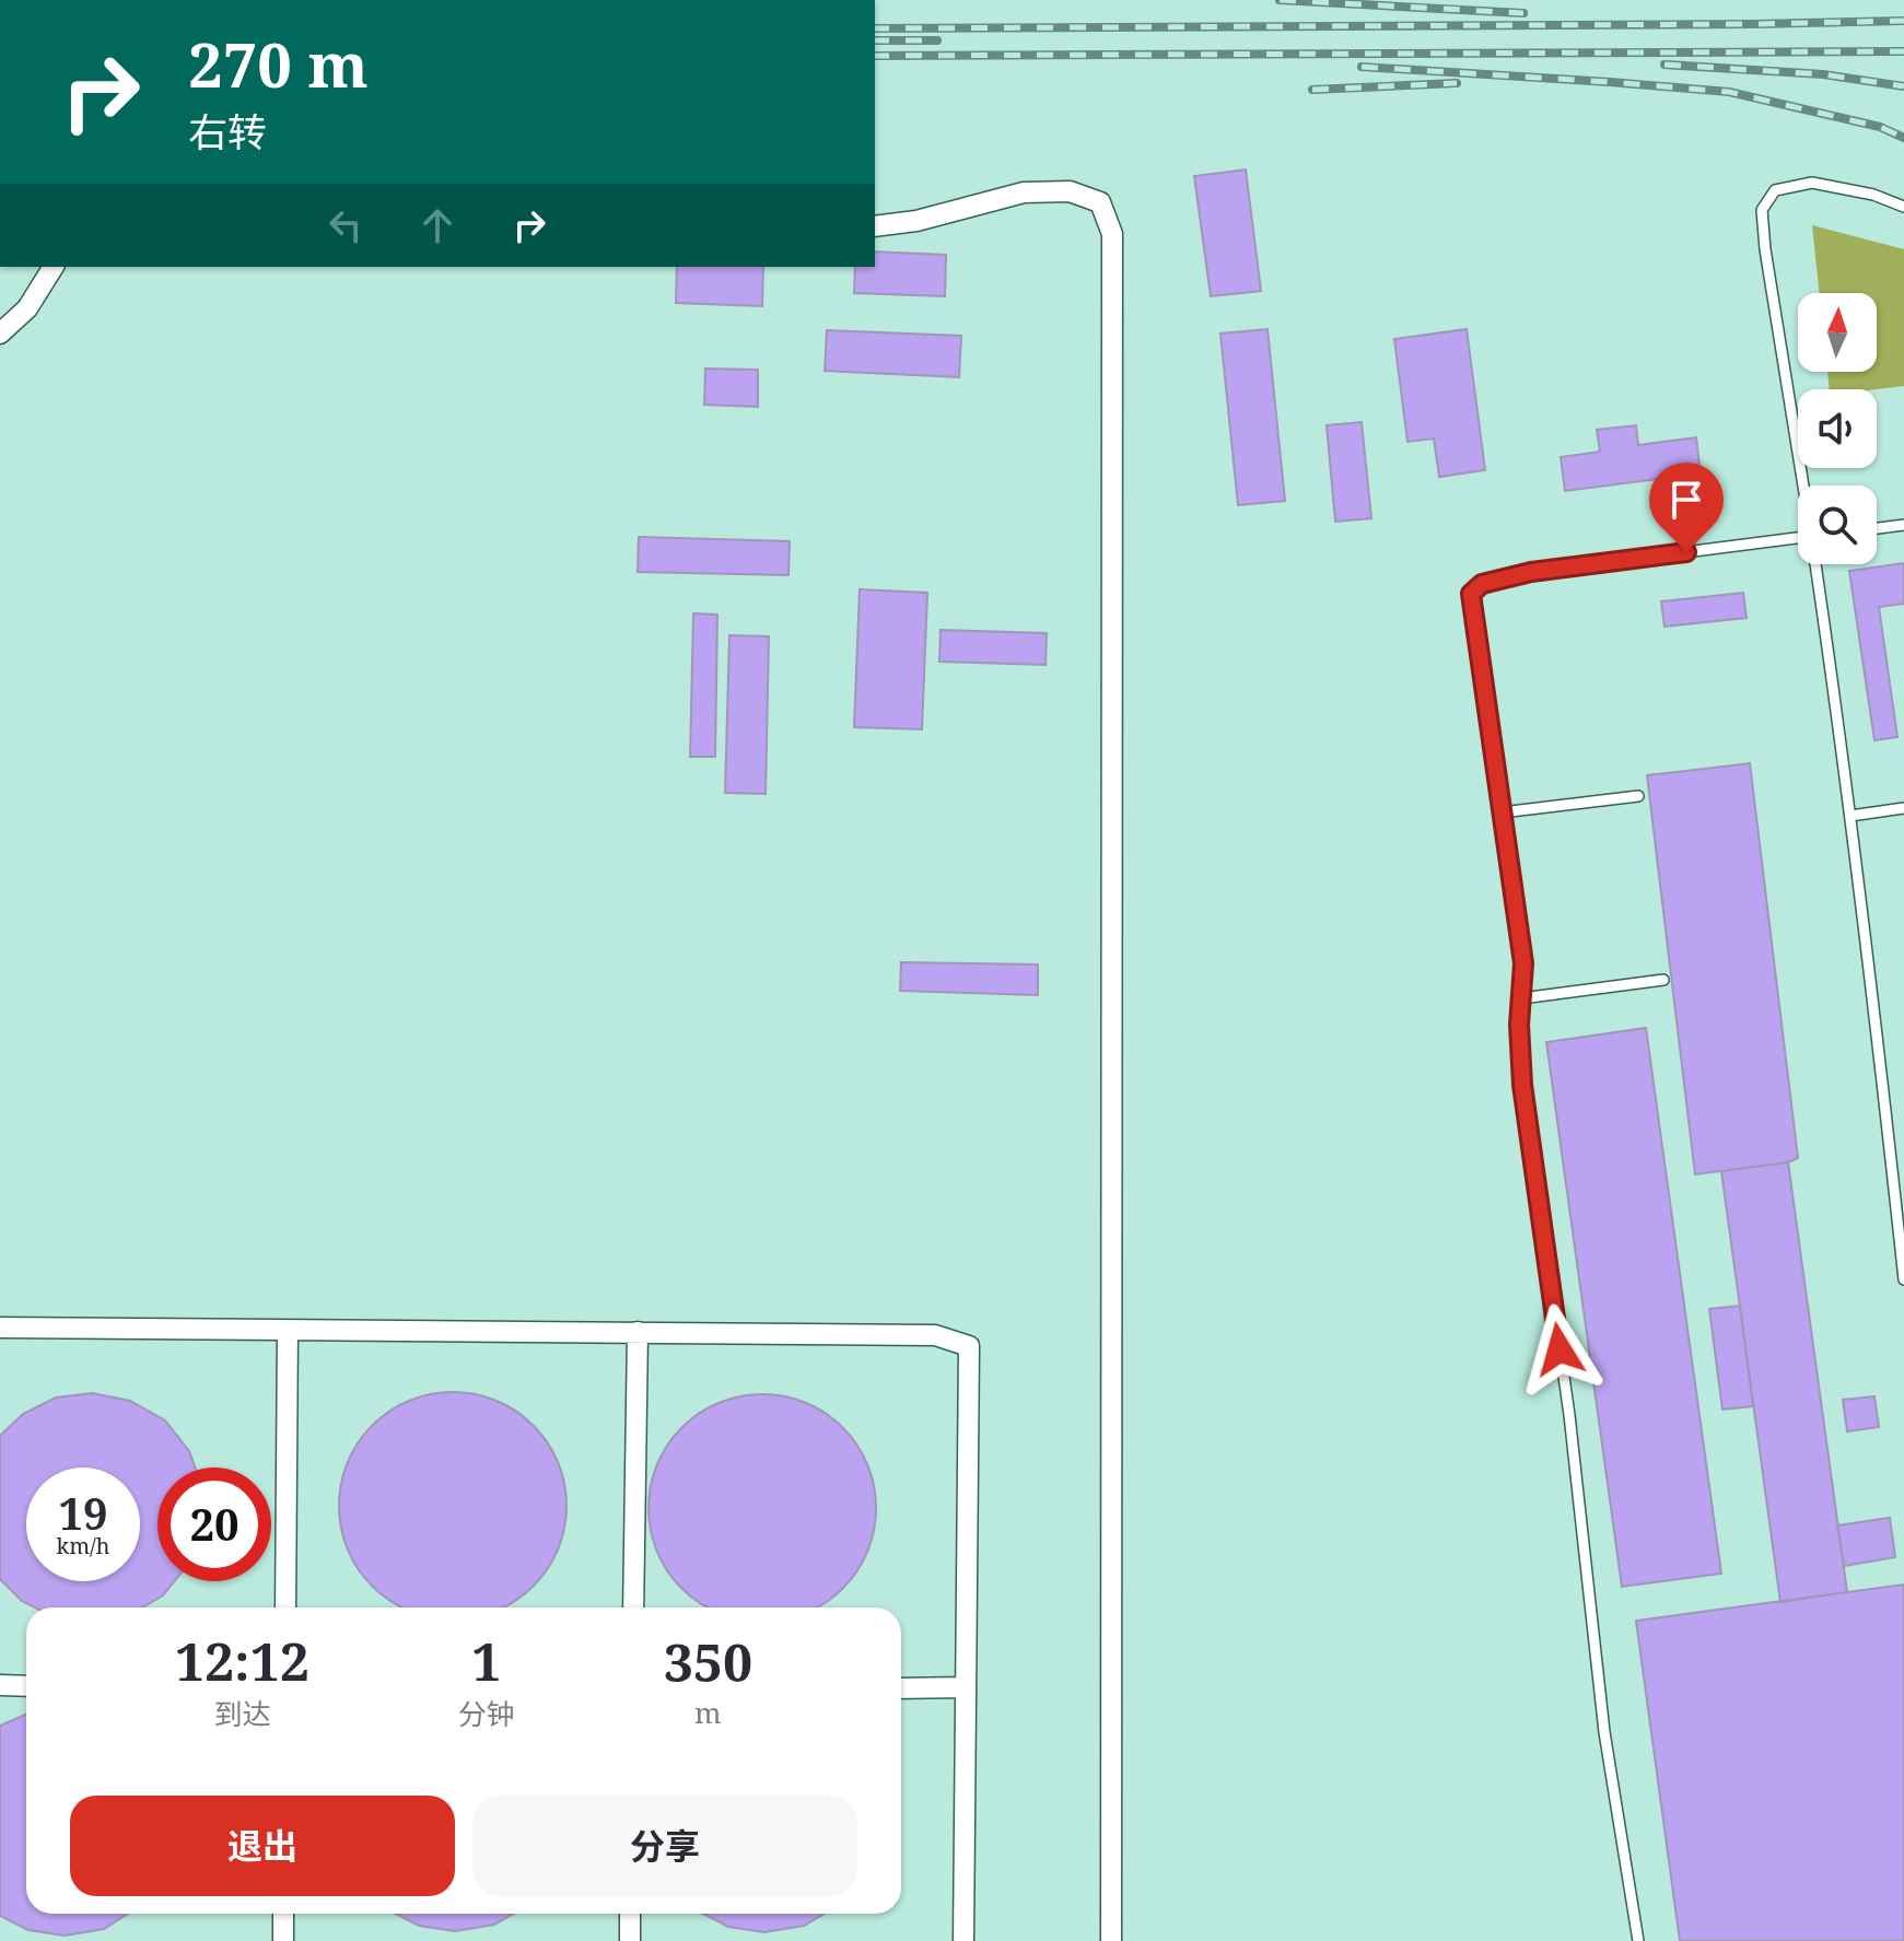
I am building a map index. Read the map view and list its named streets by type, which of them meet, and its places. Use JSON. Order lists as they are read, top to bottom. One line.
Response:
{"north":"top","page":{"turn":["270 m","右转"],"speed":"19 km/h","limit":"20","eta":["12:12","到达","1","分钟","350","m"],"buttons":["退出","分享"]}}
